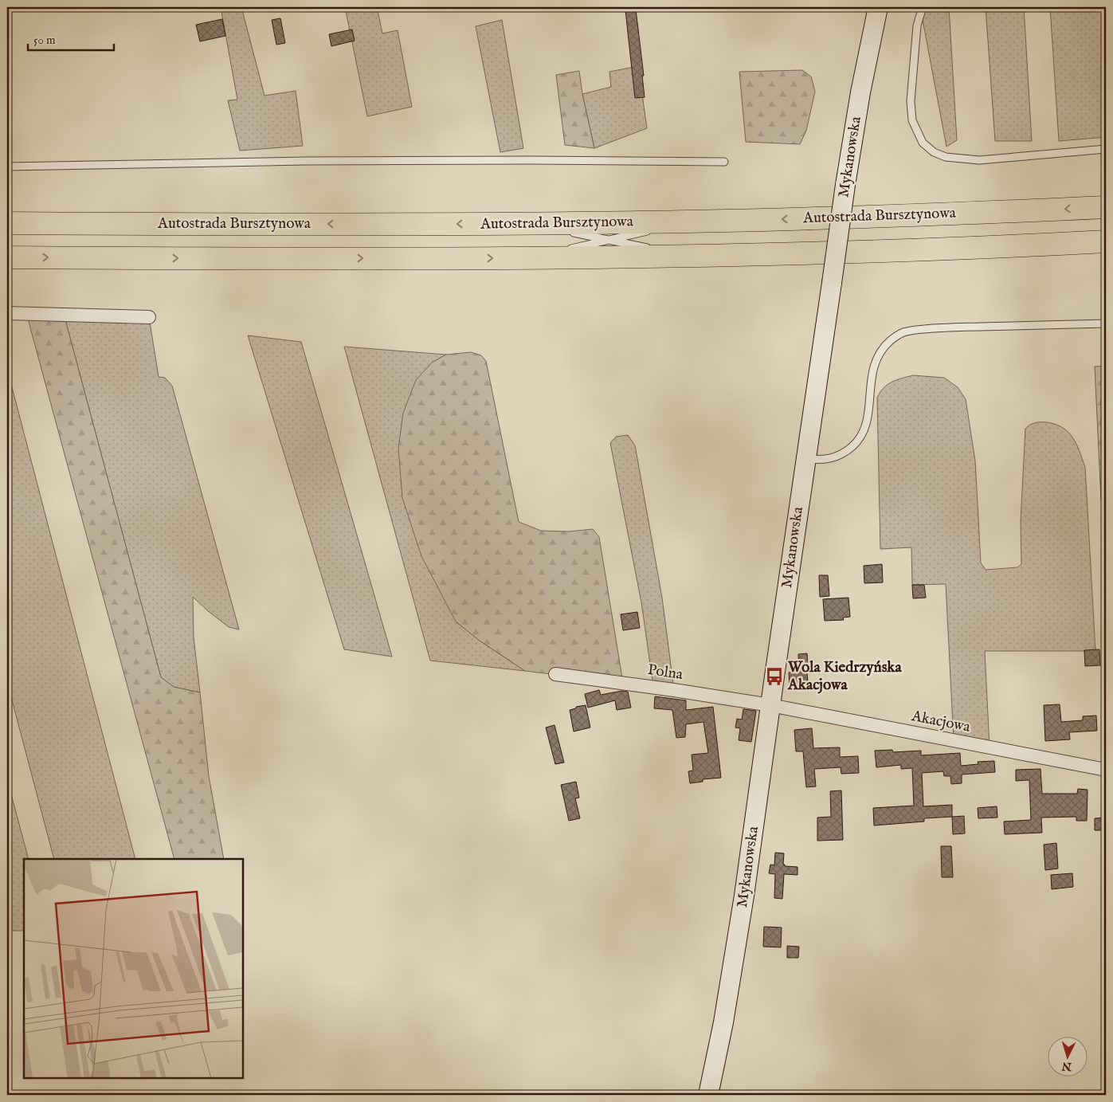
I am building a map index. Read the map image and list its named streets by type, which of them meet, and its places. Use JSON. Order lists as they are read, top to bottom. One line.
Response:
{"streets":{"highway":["Autostrada Bursztynowa"],"main road":["Mykanowska"],"street":["Polna","Akacjowa"]},"crossings":[["Mykanowska","Polna"],["Mykanowska","Akacjowa"],["Polna","Akacjowa"]],"places":{"bus stop":["Wola Kiedrzyńska Akacjowa"]},"scale_bar":"50 m","north":"bottom"}
